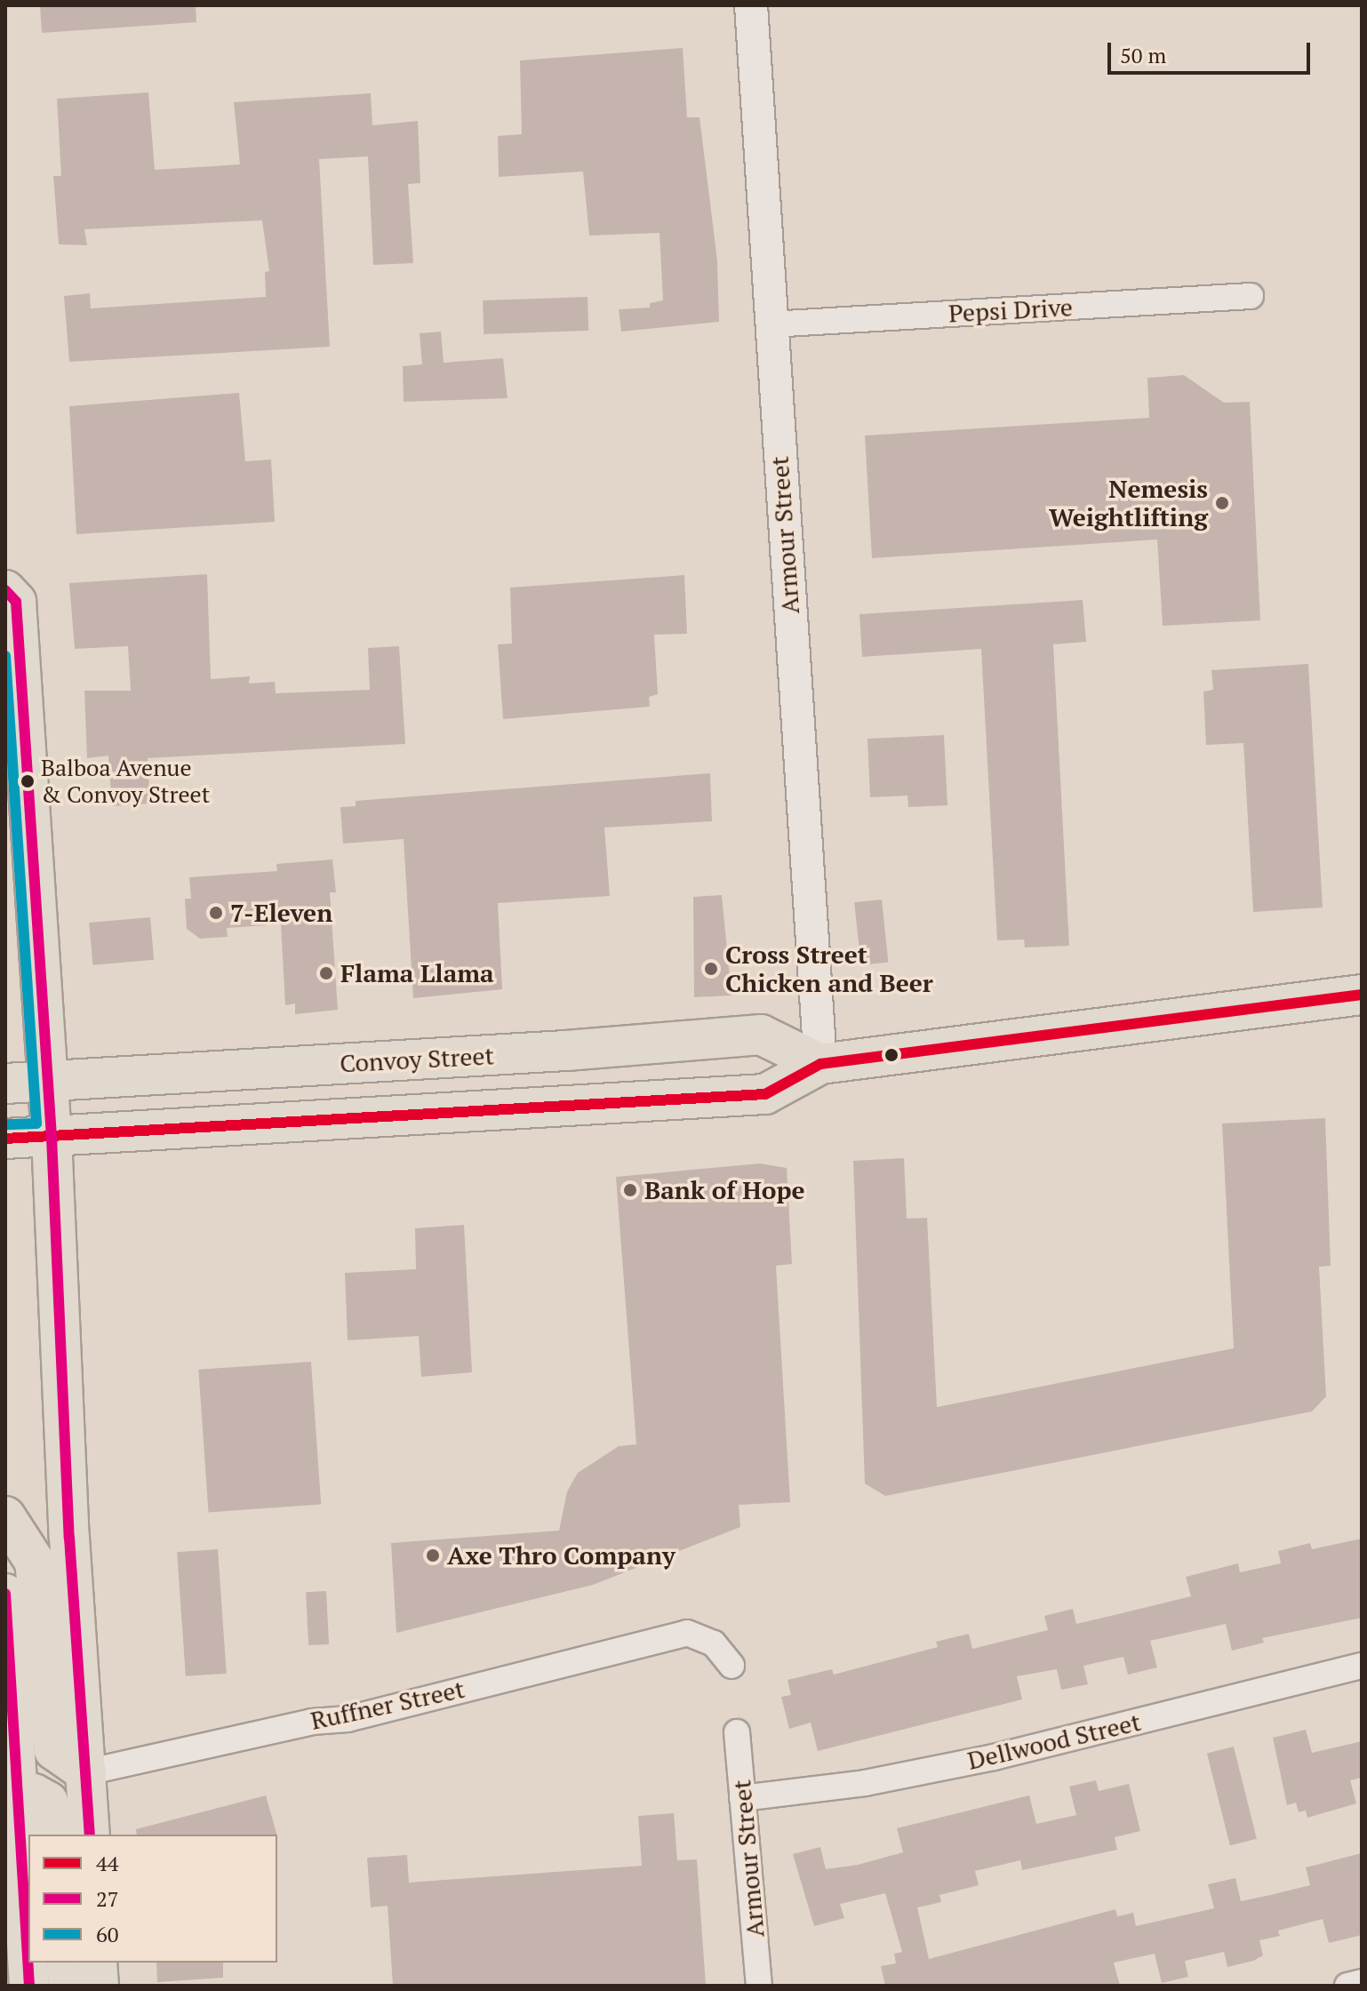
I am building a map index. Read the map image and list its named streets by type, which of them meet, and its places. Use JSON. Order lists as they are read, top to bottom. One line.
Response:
{"streets":{"main road":["Convoy Street"],"street":["Pepsi Drive","Armour Street","Ruffner Street","Dellwood Street"]},"crossings":[["Pepsi Drive","Armour Street"],["Armour Street","Convoy Street"],["Armour Street","Dellwood Street"]],"places":["Nemesis Weightlifting","Balboa Avenue & Convoy Street","7-Eleven","Cross Street Chicken and Beer","Flama Llama","Bank of Hope","Axe Thro Company"],"lines":["transit line 27","transit line 60","transit line 44"],"legend":["44","27","60"],"scale_bar":"50 m"}
